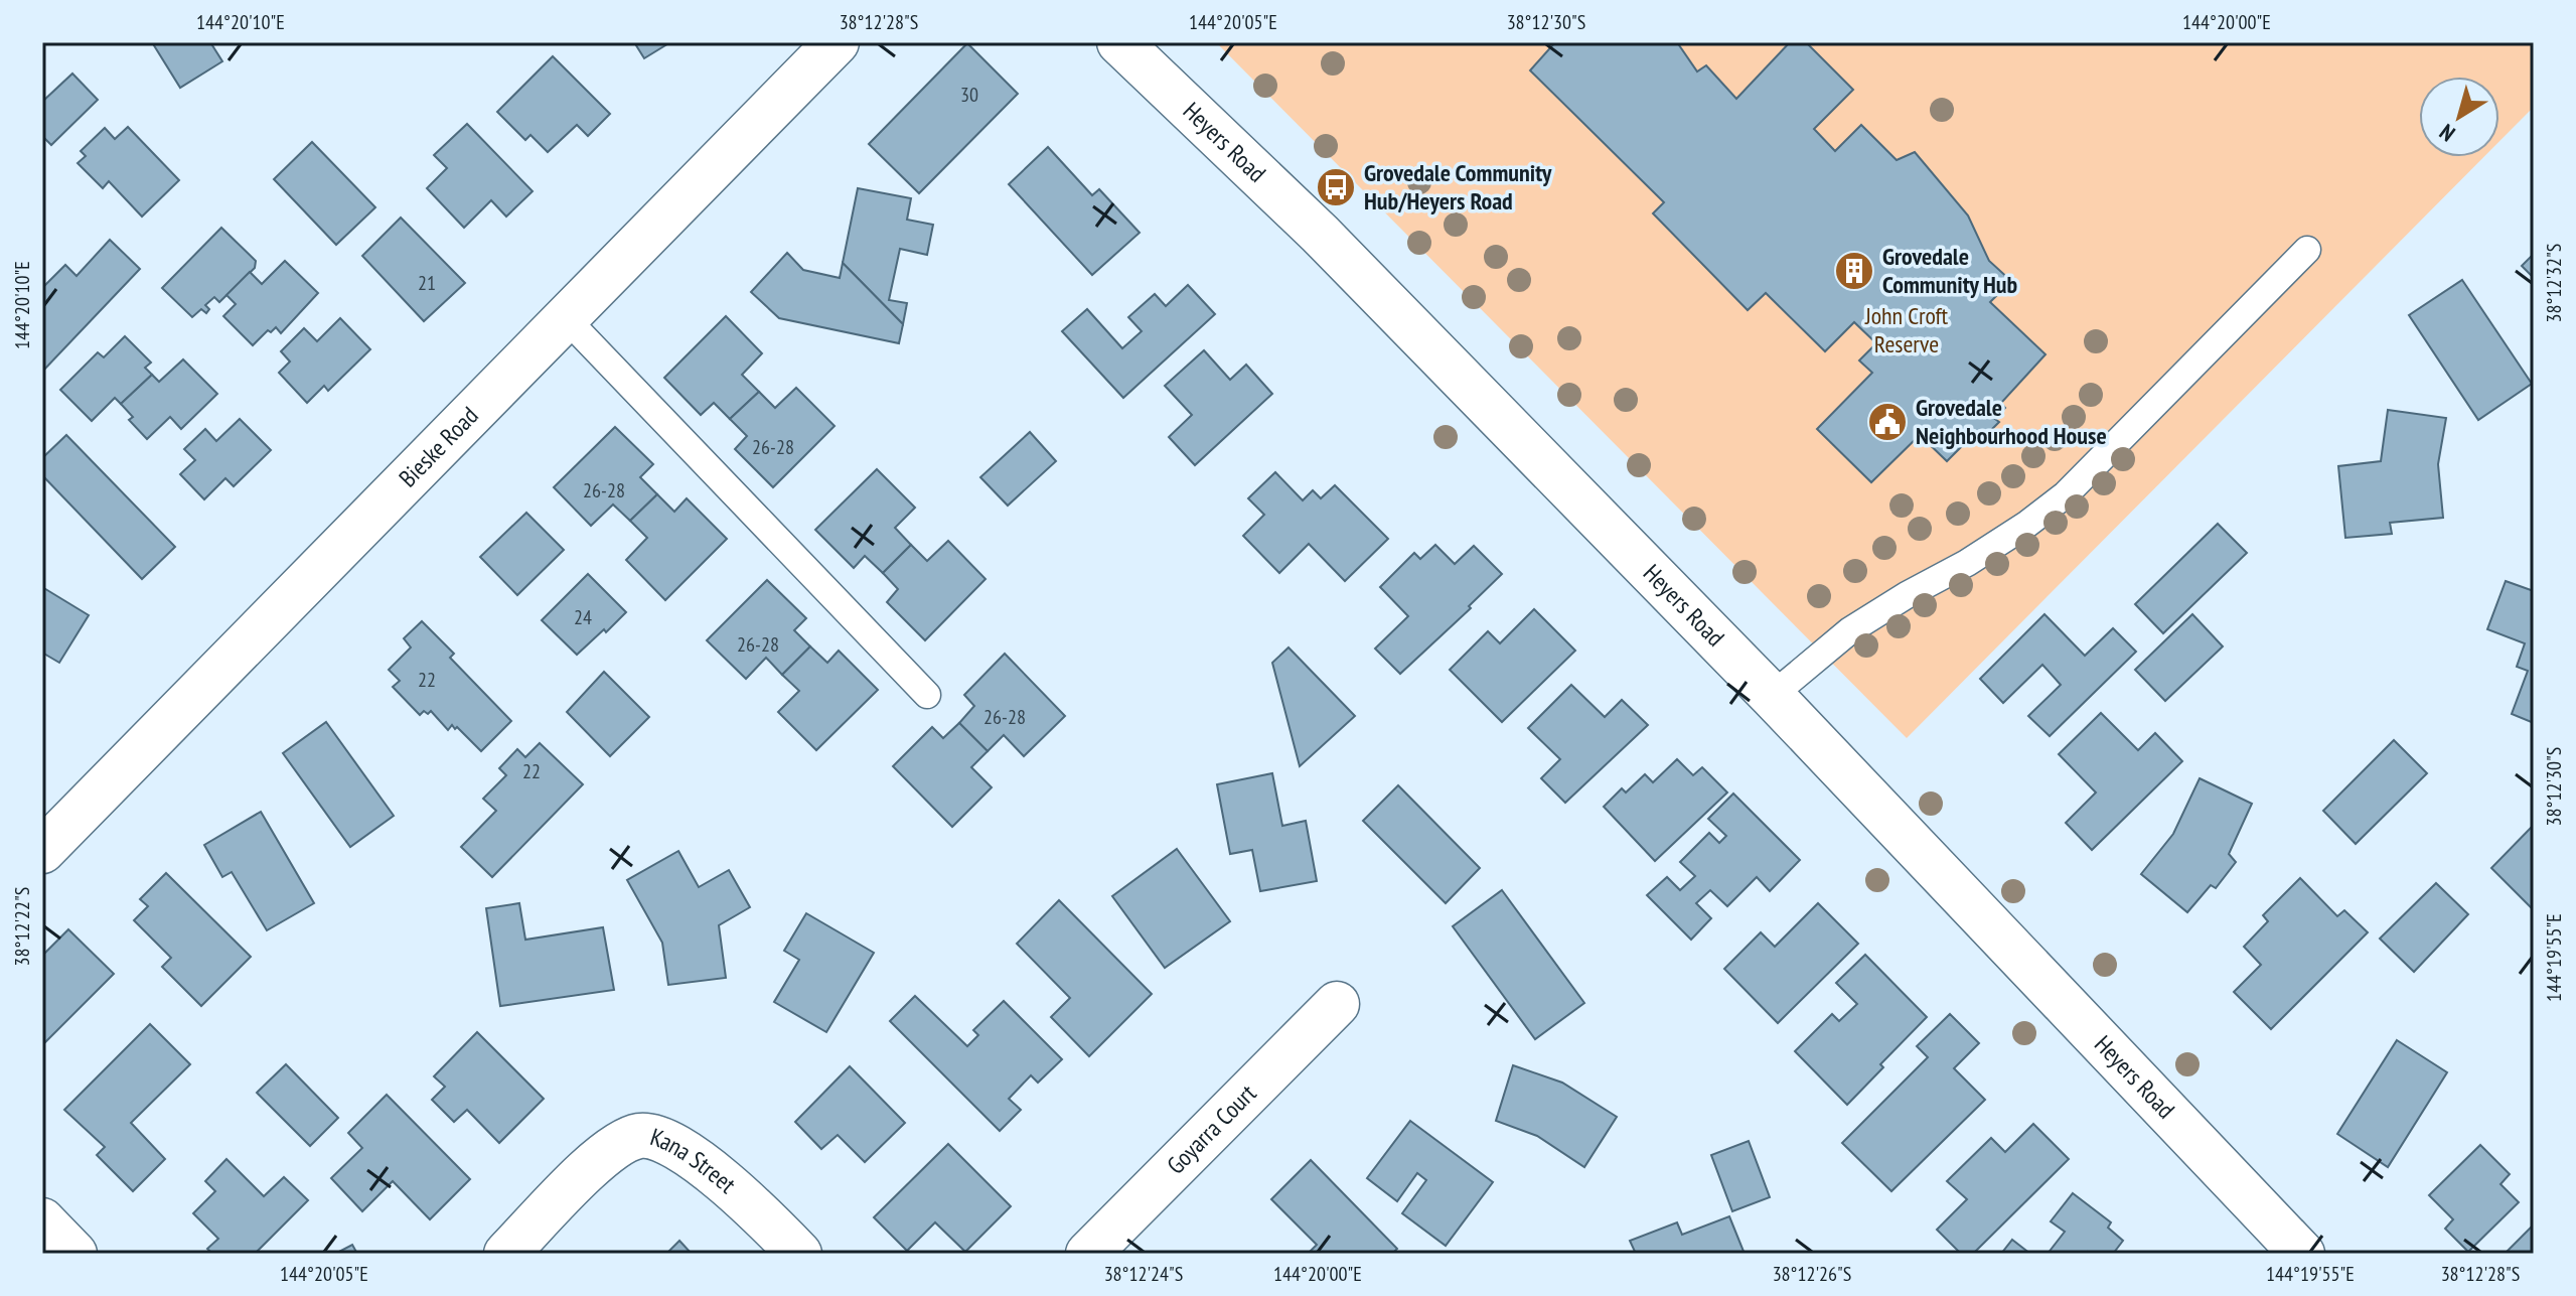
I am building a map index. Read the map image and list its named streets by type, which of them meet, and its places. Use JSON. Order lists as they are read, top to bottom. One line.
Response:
{"streets":{"street":["Heyers Road","Bieske Road","Goyarra Court","Kana Street"]},"parks":["John Croft Reserve"],"places":{"bus stop":["Grovedale Community Hub/Heyers Road"],"building":["Grovedale Community Hub"],"public building":["Grovedale Neighbourhood House"]},"house_numbers":["30","21","26-28","26-28","24","26-28","22","26-28","22"],"north":"bottom left","coordinates":["144°20'10\"E","38°12'28\"S","144°20'05\"E","38°12'30\"S","144°20'00\"E","38°12'32\"S","38°12'22\"S","144°19'55\"E","38°12'24\"S","38°12'26\"S"]}
